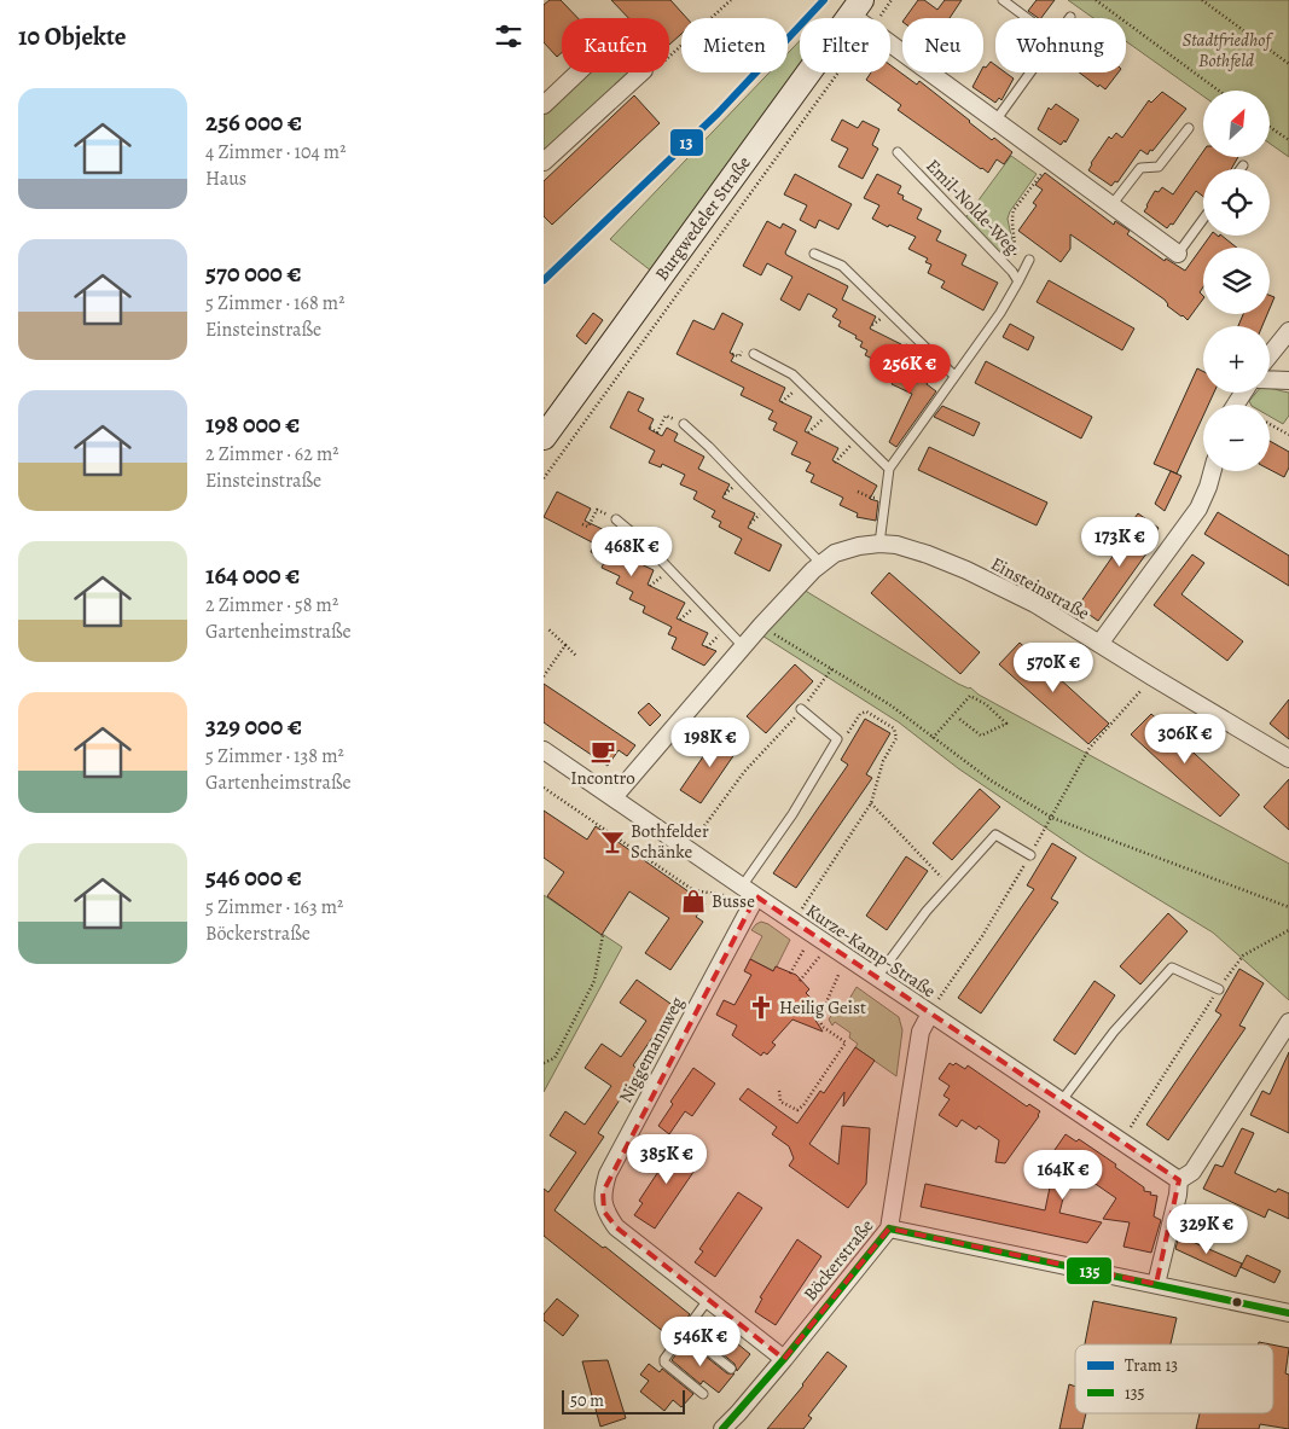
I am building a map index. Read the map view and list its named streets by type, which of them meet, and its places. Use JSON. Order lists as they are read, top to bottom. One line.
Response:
{"streets":{"main road":["Burgwedeler Straße"],"street":["Einsteinstraße","Kurze-Kamp-Straße","Niggemannweg","Böckerstraße"],"lane":["Emil-Nolde-Weg"]},"crossings":[["Emil-Nolde-Weg","Einsteinstraße"],["Einsteinstraße","Kurze-Kamp-Straße"],["Kurze-Kamp-Straße","Niggemannweg"],["Kurze-Kamp-Straße","Böckerstraße"],["Niggemannweg","Böckerstraße"]],"parks":["Stadtfriedhof Bothfeld"],"places":{"cafe":["Incontro"],"bar":["Bothfelder Schänke"],"shop":["Busse"],"church":["Heilig Geist"]},"lines":["tram line 13","transit line 135"],"legend":["Tram 13","135"],"scale_bar":"50 m","north":"top right","page":{"heading":"10 Objekte","chip":["Kaufen","Mieten","Filter","Neu","Wohnung"],"list":[{"name":"256 000 €","note":"4 Zimmer · 104 m² · Haus"},{"name":"570 000 €","note":"5 Zimmer · 168 m² · Einsteinstraße"},{"name":"198 000 €","note":"2 Zimmer · 62 m² · Einsteinstraße"},{"name":"164 000 €","note":"2 Zimmer · 58 m² · Gartenheimstraße"},{"name":"329 000 €","note":"5 Zimmer · 138 m² · Gartenheimstraße"},{"name":"546 000 €","note":"5 Zimmer · 163 m² · Böckerstraße"}],"map_buttons":["+","−"],"price":["256K €","173K €","468K €","570K €","306K €","198K €","385K €","164K €","329K €","546K €"],"scale":"50 m"}}
